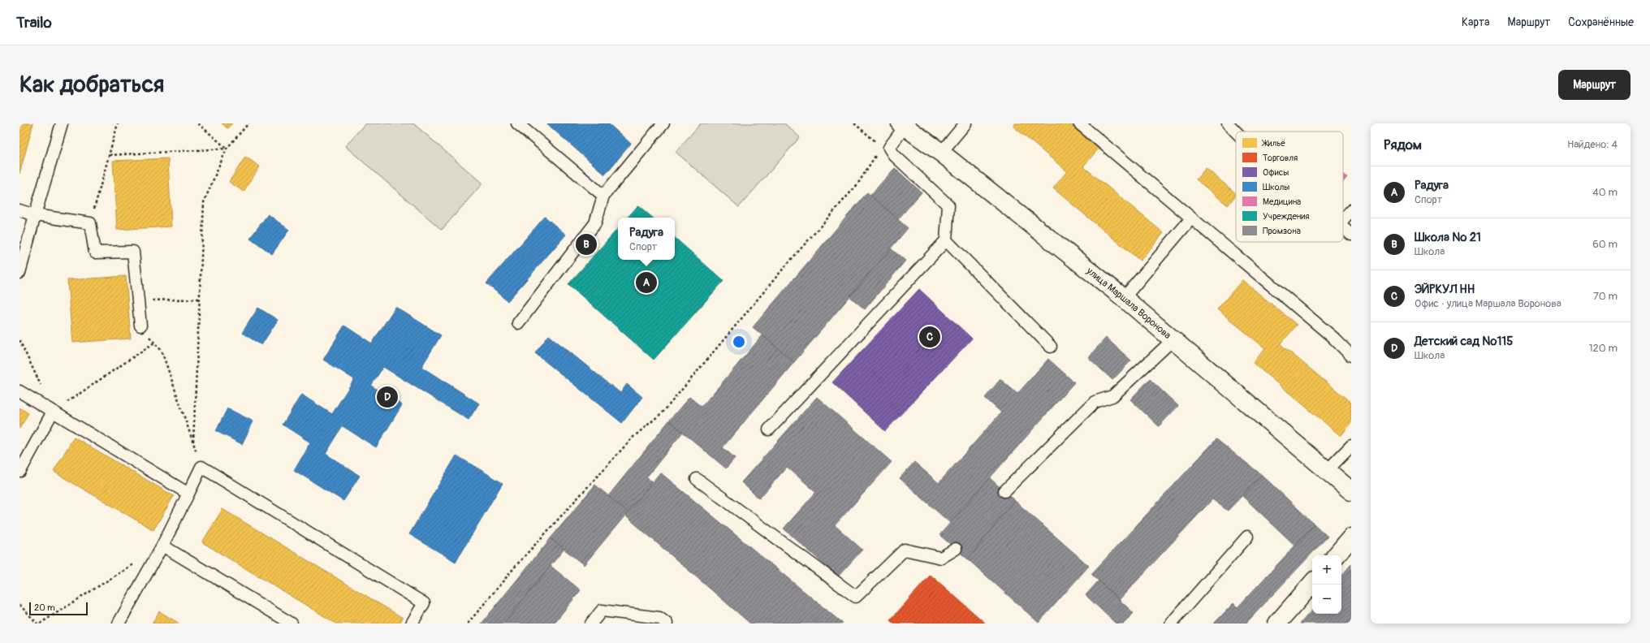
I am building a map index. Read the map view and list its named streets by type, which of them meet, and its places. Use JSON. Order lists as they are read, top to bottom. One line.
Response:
{"streets":{"street":["улица Маршала Воронова"]},"legend":["Жильё","Торговля","Офисы","Школы","Медицина","Учреждения","Промзона"],"scale_bar":"20 m","page":{"header":"Trailo","nav":["Карта","Маршрут","Сохранённые"],"buttons":"Маршрут","title":"Как добраться","heading":["Рядом","Найдено: 4"],"list":[{"mark":"A","name":"Радуга","note":"Спорт","value":"40 m"},{"mark":"B","name":"Школа № 21","note":"Школа","value":"60 m"},{"mark":"C","name":"ЭЙРКУЛ НН","note":"Офис · улица Маршала Воронова","value":"70 m"},{"mark":"D","name":"Детский сад №115","note":"Школа","value":"120 m"}],"popup":["Радуга","Спорт"],"pins":["B","A","C","D"],"map_buttons":["+","−"],"scale":"20 m"}}
